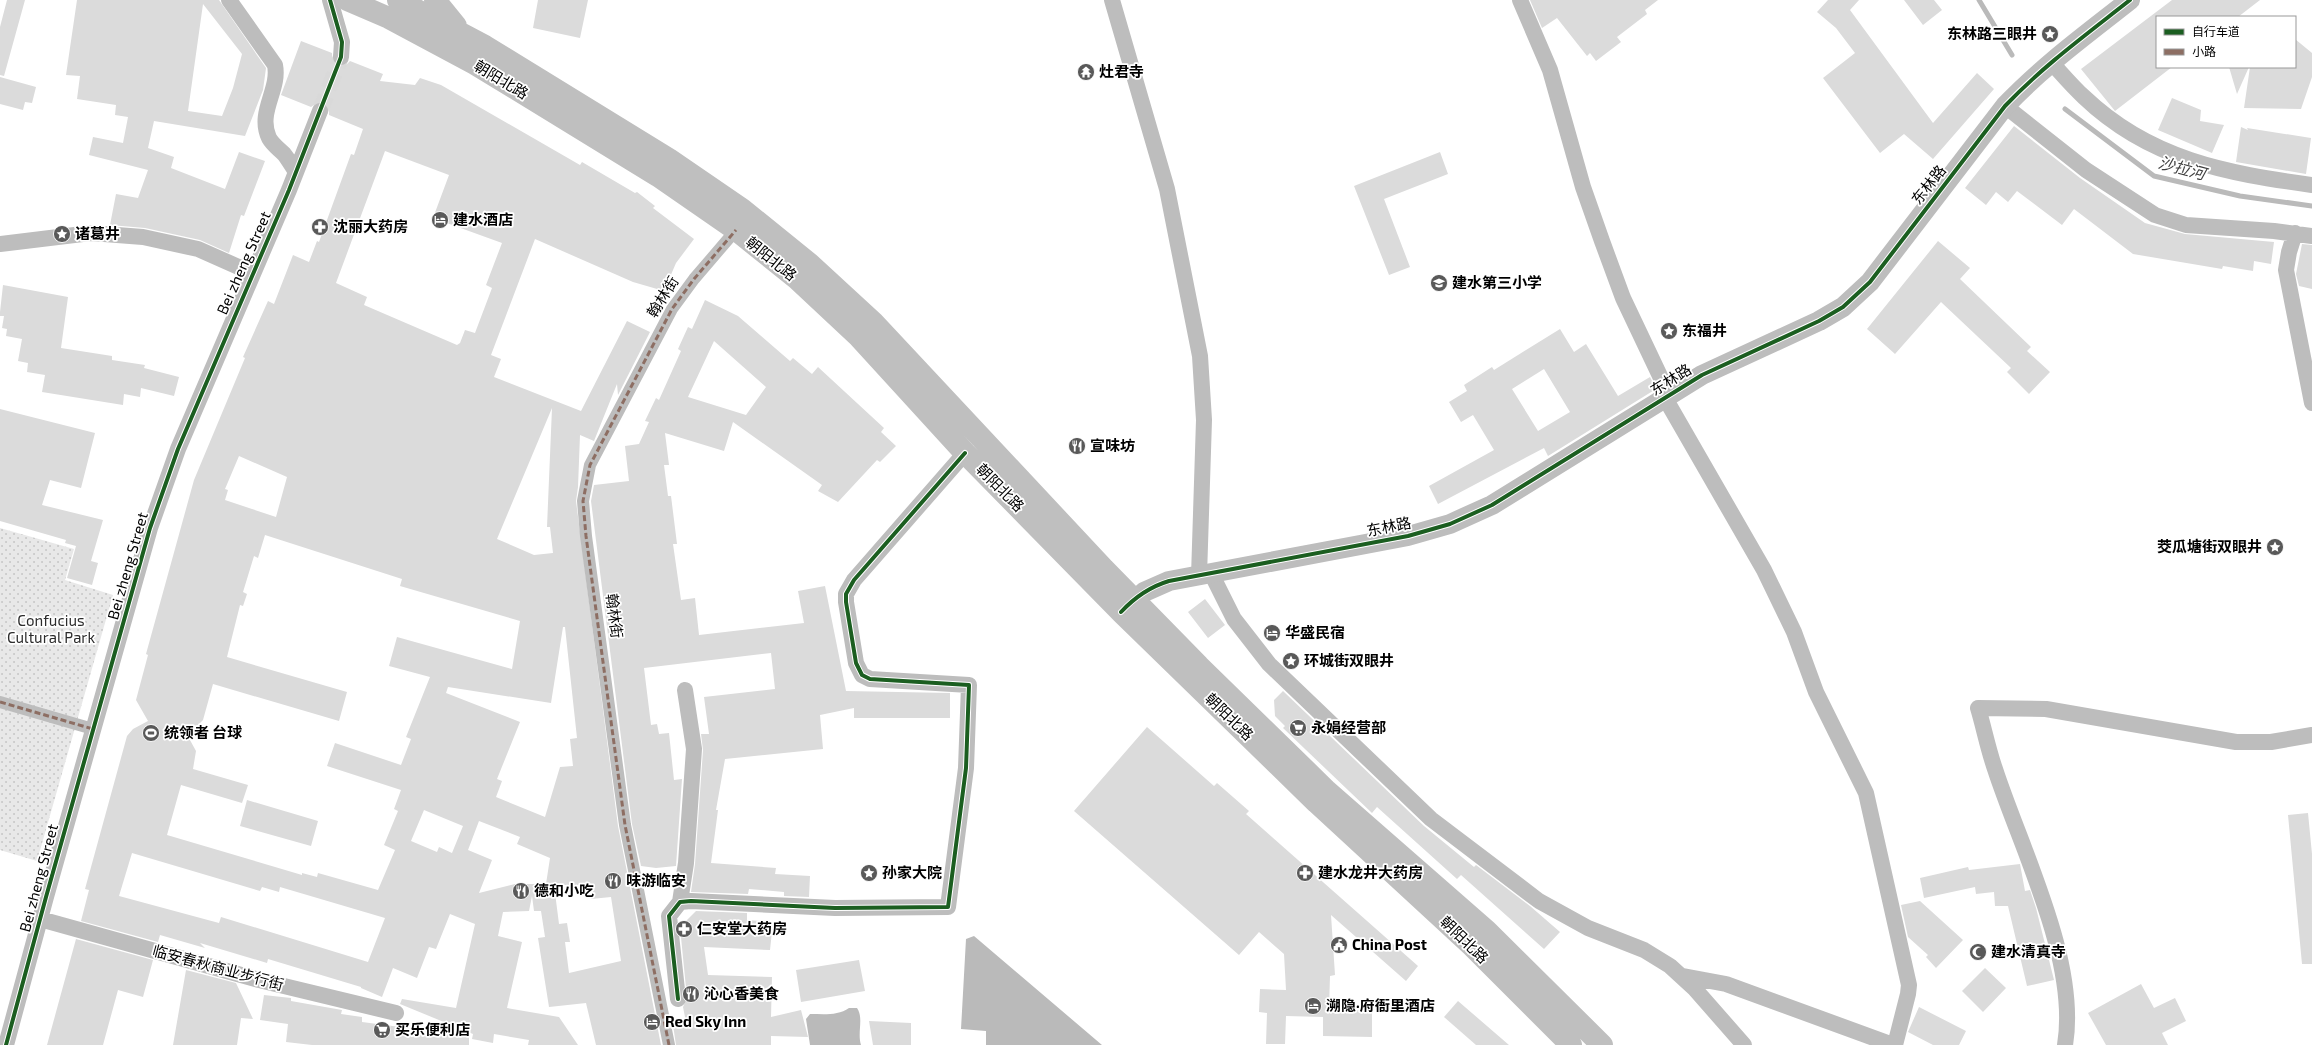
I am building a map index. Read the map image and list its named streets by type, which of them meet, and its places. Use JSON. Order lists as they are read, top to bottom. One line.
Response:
{"streets":{"main road":["朝阳北路"],"street":["东林路","Bei zheng Street","翰林街","临安春秋商业步行街"]},"crossings":[["朝阳北路","东林路"],["朝阳北路","翰林街"],["Bei zheng Street","临安春秋商业步行街"]],"water":["沙拉河"],"parks":["Confucius Cultural Park"],"places":{"place":["东林路三眼井","诸葛井","东福井","茭瓜塘街双眼井","环城街双眼井","孙家大院"],"temple":["灶君寺"],"hotel":["建水酒店","华盛民宿","溯隐·府衙里酒店","Red Sky Inn"],"pharmacy":["沈丽大药房","建水龙井大药房","仁安堂大药房"],"school or university":["建水第三小学"],"restaurant":["宣味坊","味游临安","德和小吃","沁心香美食"],"supermarket":["永娟经营部","买乐便利店"],"sports":["统领者 台球"],"public building":["China Post"],"mosque":["建水清真寺"]},"legend":["自行车道","小路"]}
